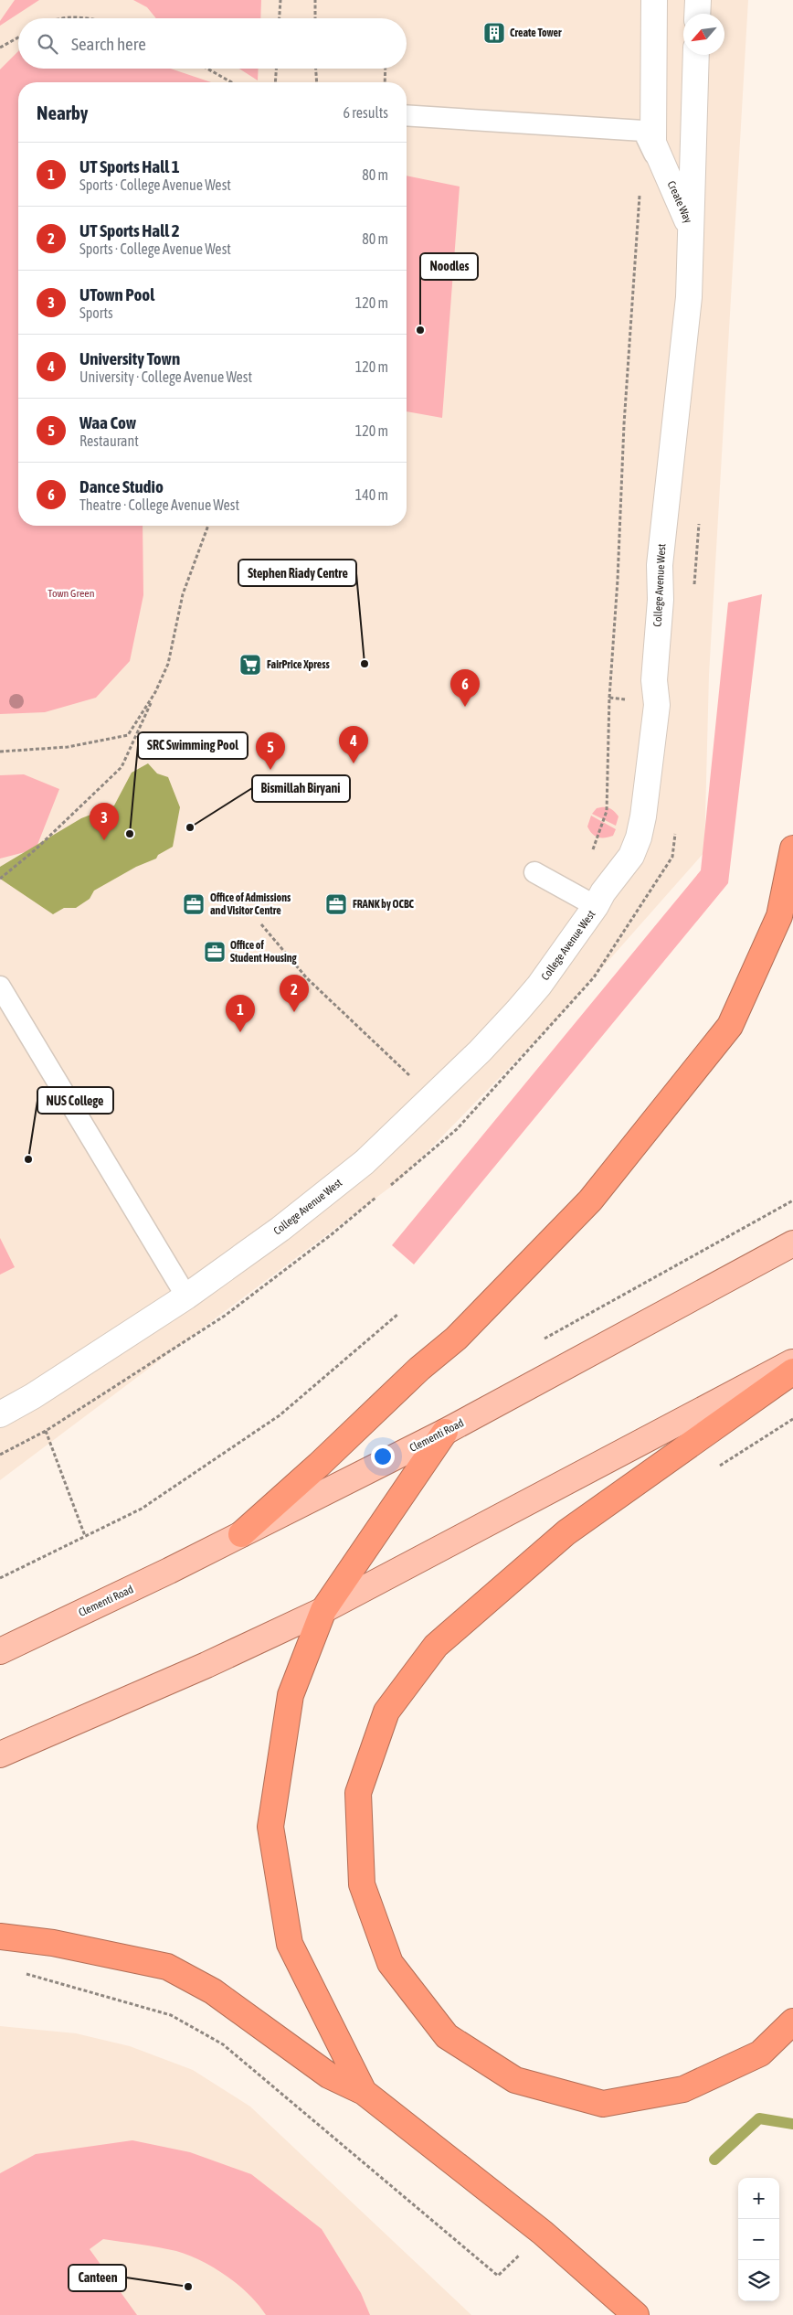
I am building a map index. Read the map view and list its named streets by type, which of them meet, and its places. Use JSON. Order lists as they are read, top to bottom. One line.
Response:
{"streets":{"main road":["Clementi Road"],"street":["Create Way","College Avenue West"]},"crossings":[["Create Way","College Avenue West"]],"parks":["Town Green"],"places":{"building":["Create Tower"],"other":["Noodles","Stephen Riady Centre","Bismillah Biryani","SRC Swimming Pool","NUS College","Canteen"],"supermarket":["FairPrice Xpress"],"office":["Office of Admissions and Visitor Centre","FRANK by OCBC","Office of Student Housing"]},"north":"bottom left","page":{"search":"Search here","heading":["Nearby","6 results"],"list":[{"mark":"1","name":"UT Sports Hall 1","note":"Sports · College Avenue West","value":"80 m"},{"mark":"2","name":"UT Sports Hall 2","note":"Sports · College Avenue West","value":"80 m"},{"mark":"3","name":"UTown Pool","note":"Sports","value":"120 m"},{"mark":"4","name":"University Town","note":"University · College Avenue West","value":"120 m"},{"mark":"5","name":"Waa Cow","note":"Restaurant","value":"120 m"},{"mark":"6","name":"Dance Studio","note":"Theatre · College Avenue West","value":"140 m"}],"pins":["6","4","5","3","2","1"],"map_buttons":["+","−"]}}
